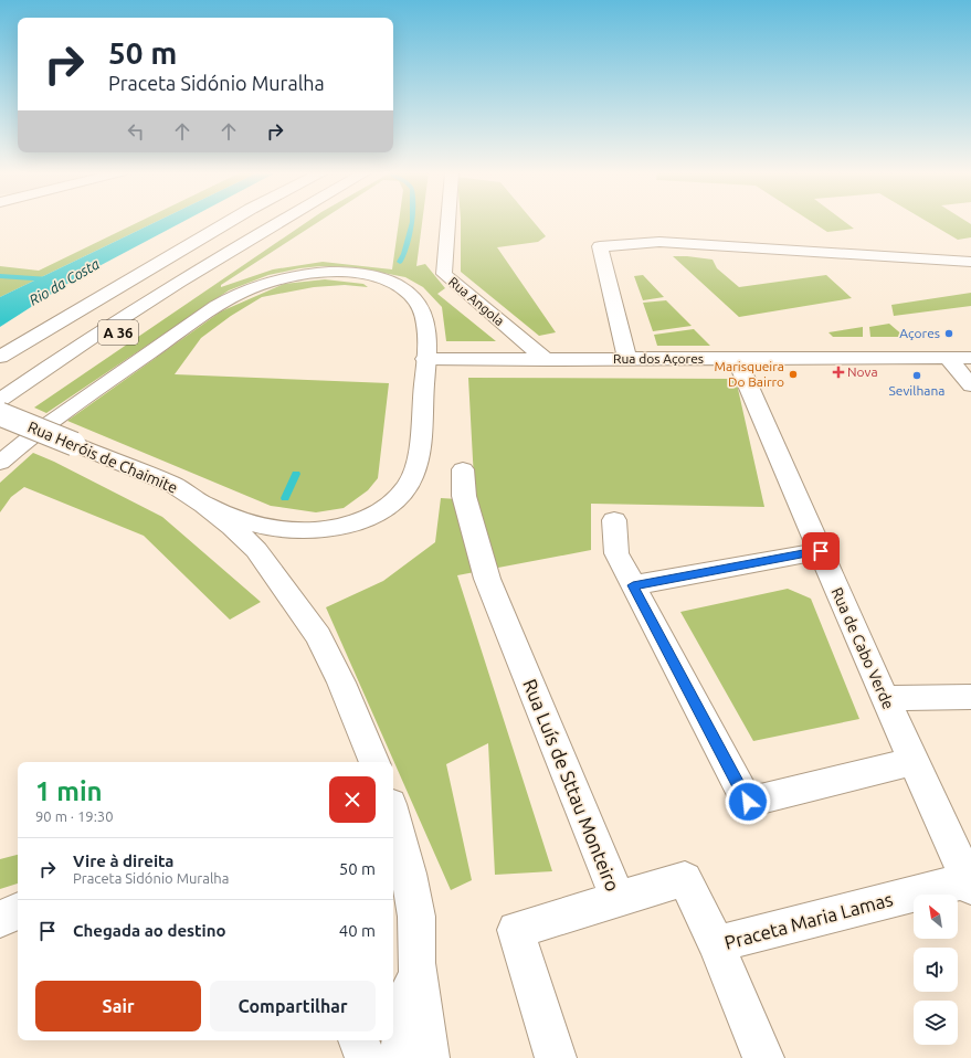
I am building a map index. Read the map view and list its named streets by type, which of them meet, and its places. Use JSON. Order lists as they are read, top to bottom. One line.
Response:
{"streets":{"main road":["Rua Angola","A 36","Rua dos Açores","Rua Heróis de Chaimite","Rua de Cabo Verde","Rua Luís de Sttau Monteiro","Praceta Maria Lamas"]},"crossings":[["Rua Angola","Rua dos Açores"],["Rua dos Açores","Rua de Cabo Verde"],["Rua de Cabo Verde","Praceta Maria Lamas"]],"water":["Rio da Costa"],"places":{"other":["Açores","Marisqueira Do Bairro","Sevilhana"],"health":["Nova"]},"north":"top left","page":{"turn":["50 m","Praceta Sidónio Muralha"],"heading":["1 min","90 m · 19:30"],"list":[{"name":"Vire à direita","note":"Praceta Sidónio Muralha","value":"50 m"},{"name":"Chegada ao destino","value":"40 m"}],"buttons":["Sair","Compartilhar"]}}
